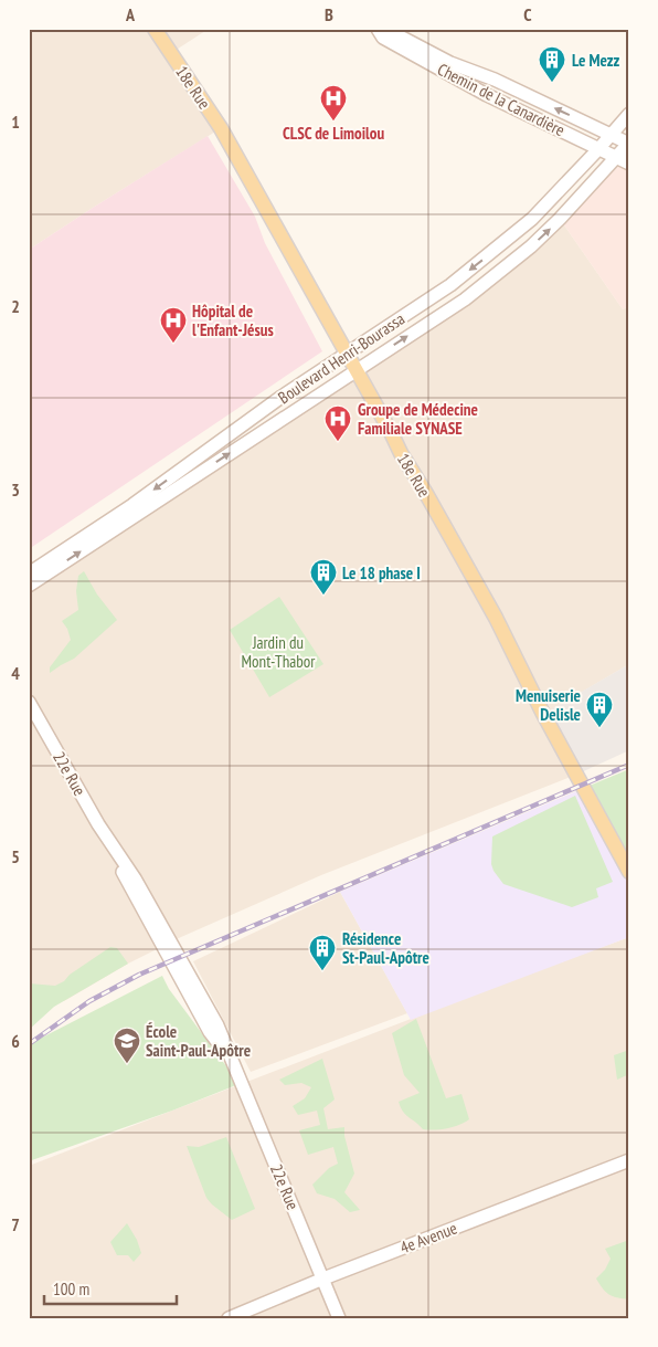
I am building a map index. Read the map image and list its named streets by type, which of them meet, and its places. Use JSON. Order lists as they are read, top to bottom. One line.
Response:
{"streets":{"main road":["18e Rue","Chemin de la Canardière","Boulevard Henri-Bourassa","22e Rue","4e Avenue"]},"crossings":[["18e Rue","Boulevard Henri-Bourassa"],["Chemin de la Canardière","Boulevard Henri-Bourassa"],["22e Rue","4e Avenue"]],"parks":["Jardin du Mont-Thabor"],"places":{"building":["Le Mezz","Le 18 phase I","Menuiserie Delisle","Résidence St-Paul-Apôtre"],"hospital":["CLSC de Limoilou","Hôpital de l'Enfant-Jésus","Groupe de Médecine Familiale SYNASE"],"school or university":["École Saint-Paul-Apôtre"]},"scale_bar":"100 m","grid":{"columns":["A","B","C"],"rows":["1","2","3","4","5","6","7"]}}
